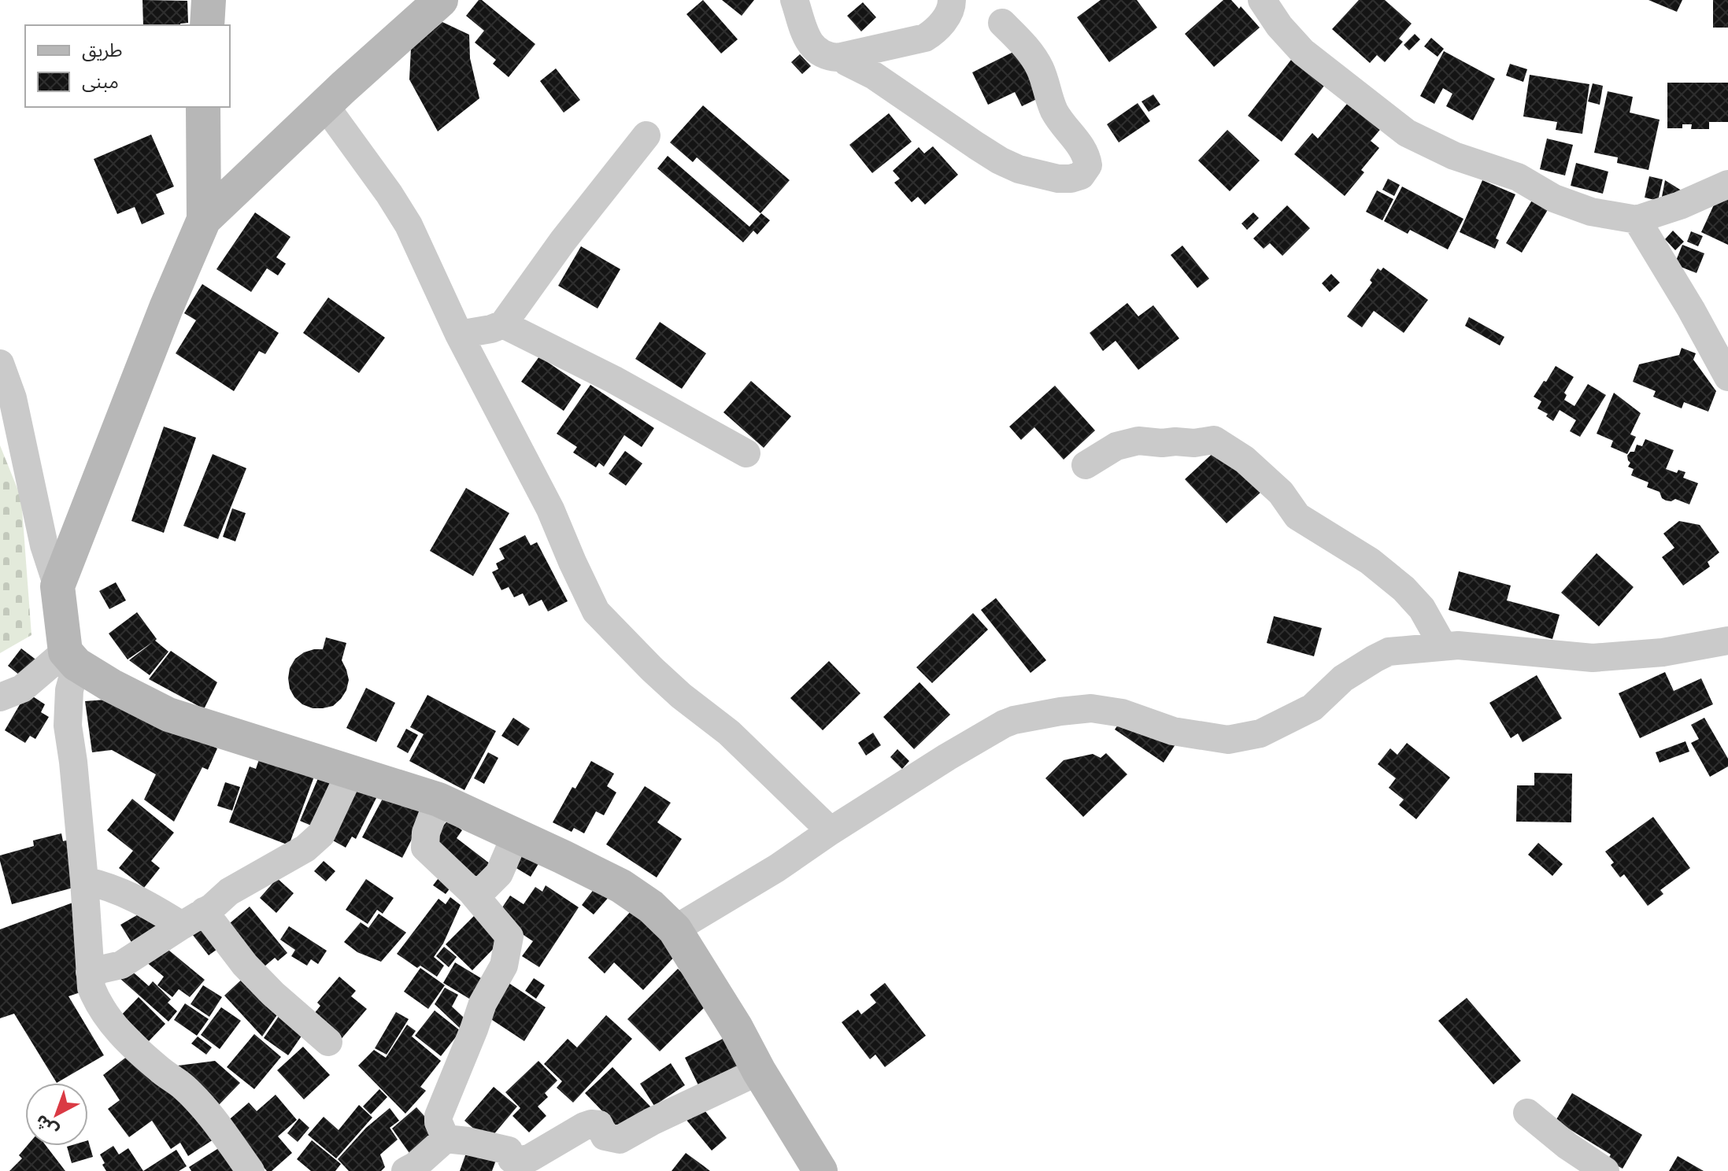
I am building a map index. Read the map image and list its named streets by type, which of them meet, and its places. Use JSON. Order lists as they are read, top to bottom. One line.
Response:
{"legend":["طريق","مبنى"],"north":"bottom left"}
